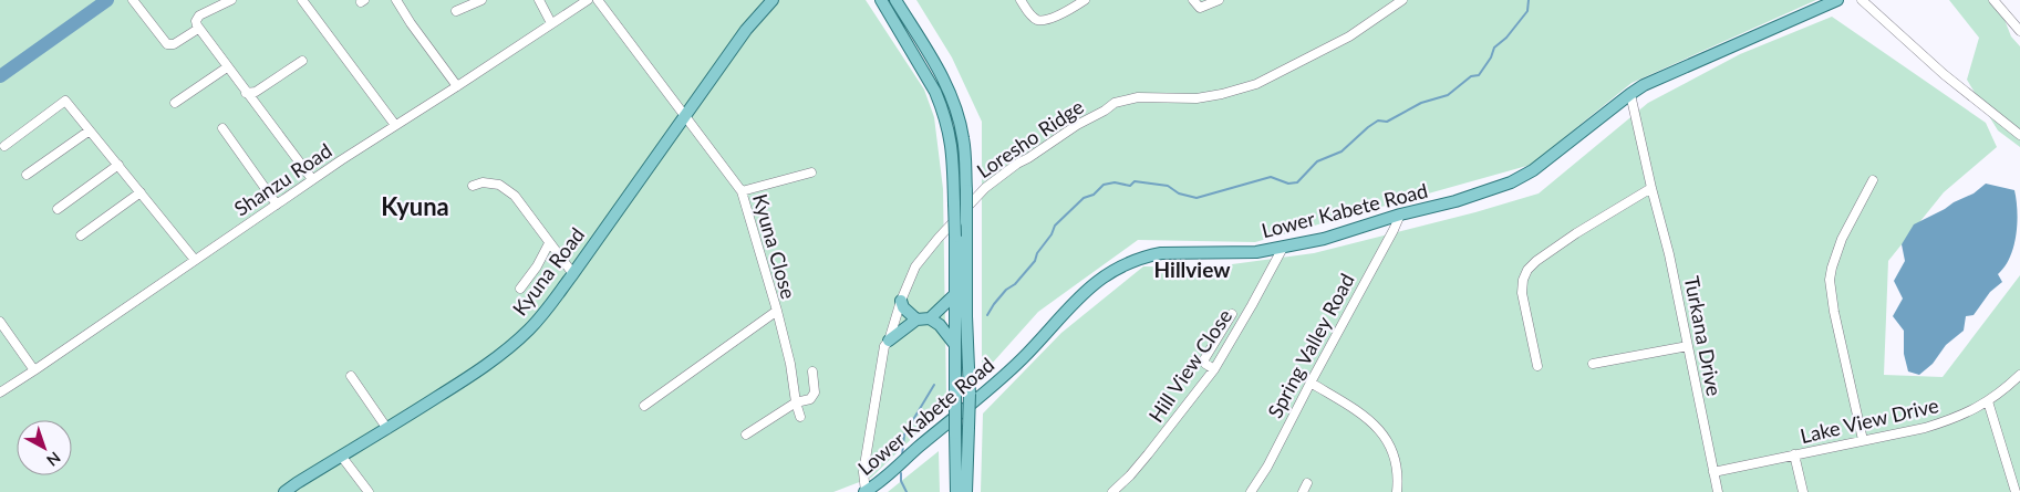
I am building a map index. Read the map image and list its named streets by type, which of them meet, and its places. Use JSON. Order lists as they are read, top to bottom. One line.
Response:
{"streets":{"main road":["Lower Kabete Road","Kyuna Road"],"street":["Loresho Ridge","Shanzu Road","Kyuna Close","Turkana Drive","Spring Valley Road","Hill View Close","Lake View Drive"]},"crossings":[["Loresho Ridge","Lower Kabete Road"],["Lower Kabete Road","Turkana Drive"],["Lower Kabete Road","Spring Valley Road"],["Lower Kabete Road","Hill View Close"],["Kyuna Close","Kyuna Road"],["Turkana Drive","Lake View Drive"]],"districts":["Kyuna","Hillview"],"north":"bottom right"}
